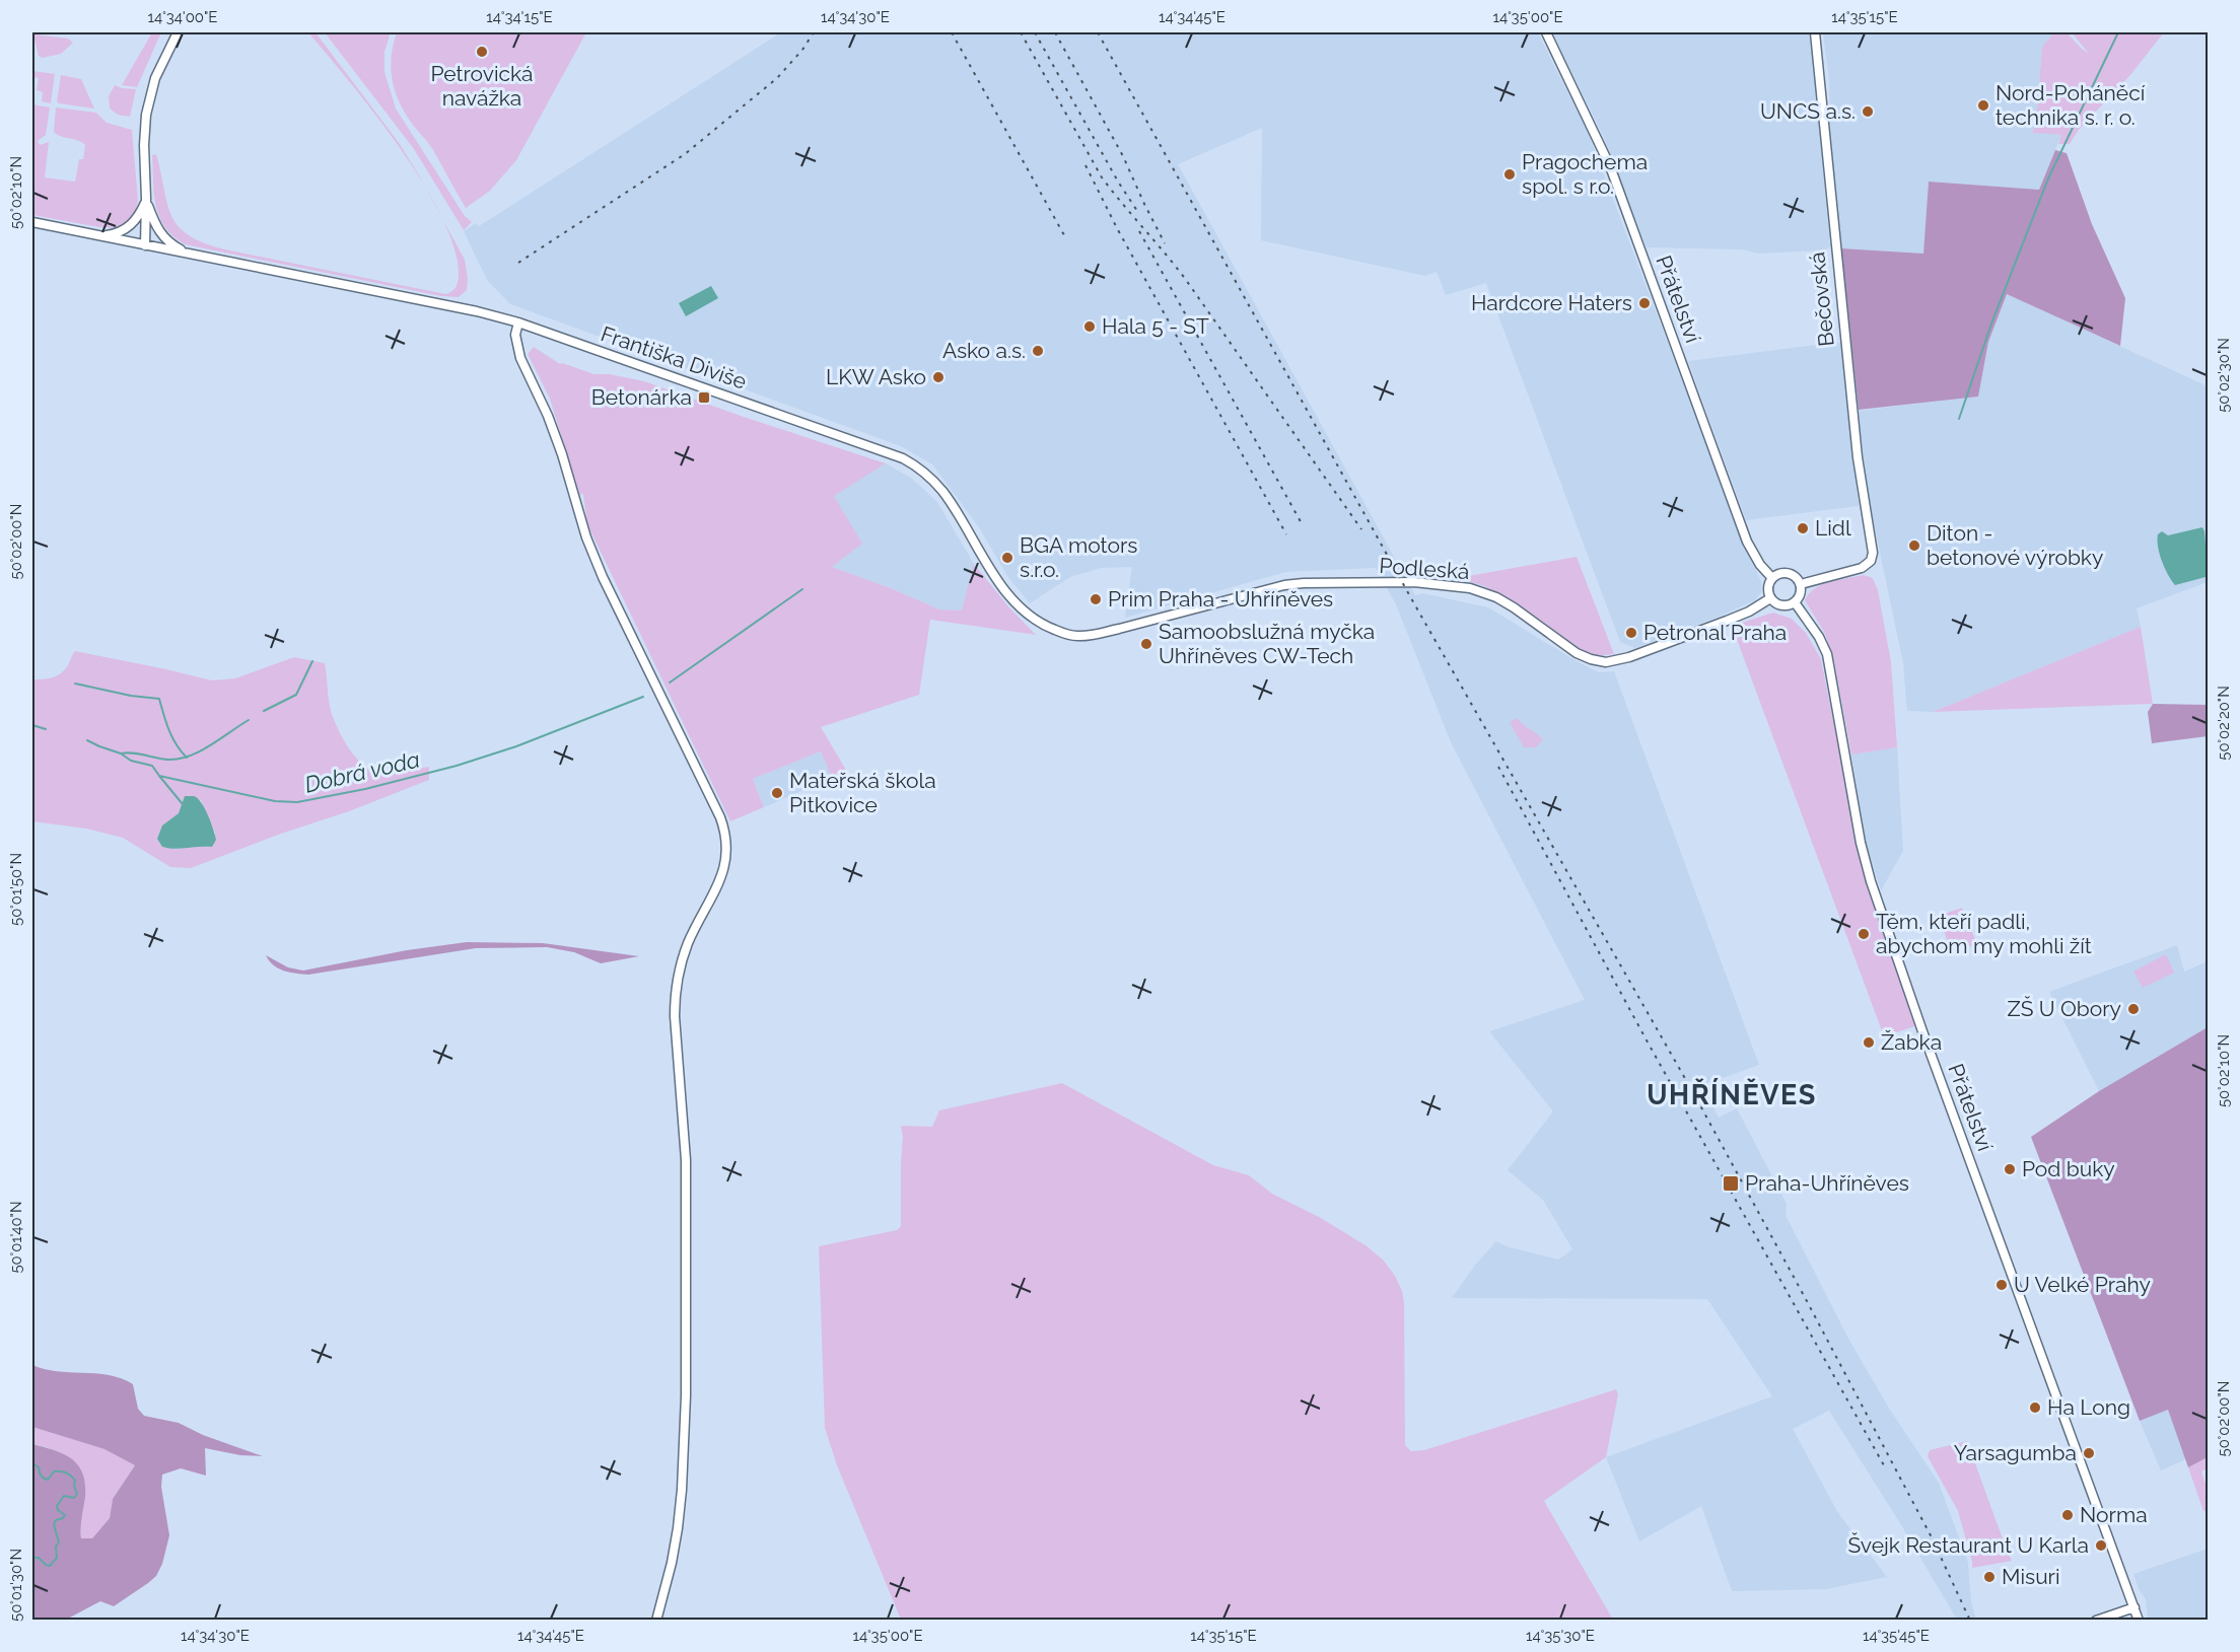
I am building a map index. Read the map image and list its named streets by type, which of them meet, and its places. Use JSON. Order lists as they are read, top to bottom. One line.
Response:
{"streets":{"main road":["Přátelství","Bečovská","Františka Diviše","Podleská"]},"crossings":[["Přátelství","Bečovská"],["Přátelství","Podleská"],["Bečovská","Podleská"],["Františka Diviše","Podleská"]],"districts":["UHŘÍNĚVES"],"water":["Dobrá voda"],"places":{"other":["Petrovická navážka","Nord-Poháněcí technika s. r. o.","UNCS a.s.","Pragochema spol. s r.o.","Hardcore Haters","Hala 5 - ST","Asko a.s.","LKW Asko","Lidl","Diton - betonové výrobky","BGA motors s.r.o.","Prim Praha - Uhříněves","Petronal Praha","Samoobslužná myčka Uhříněves CW-Tech","Mateřská škola Pitkovice","Těm, kteří padli, abychom my mohli žít","ZŠ U Obory","Žabka","Pod buky","U Velké Prahy","Ha Long","Yarsagumba","Norma","Švejk Restaurant U Karla","Misuri"],"transit":["Betonárka","Praha-Uhříněves"]},"coordinates":["14°34'00\"E","14°34'15\"E","14°34'30\"E","14°34'45\"E","14°35'00\"E","14°35'15\"E","50°02'10\"N","50°02'30\"N","50°02'00\"N","50°02'20\"N","50°01'50\"N","50°01'40\"N","50°01'30\"N","14°35'30\"E","14°35'45\"E"]}
